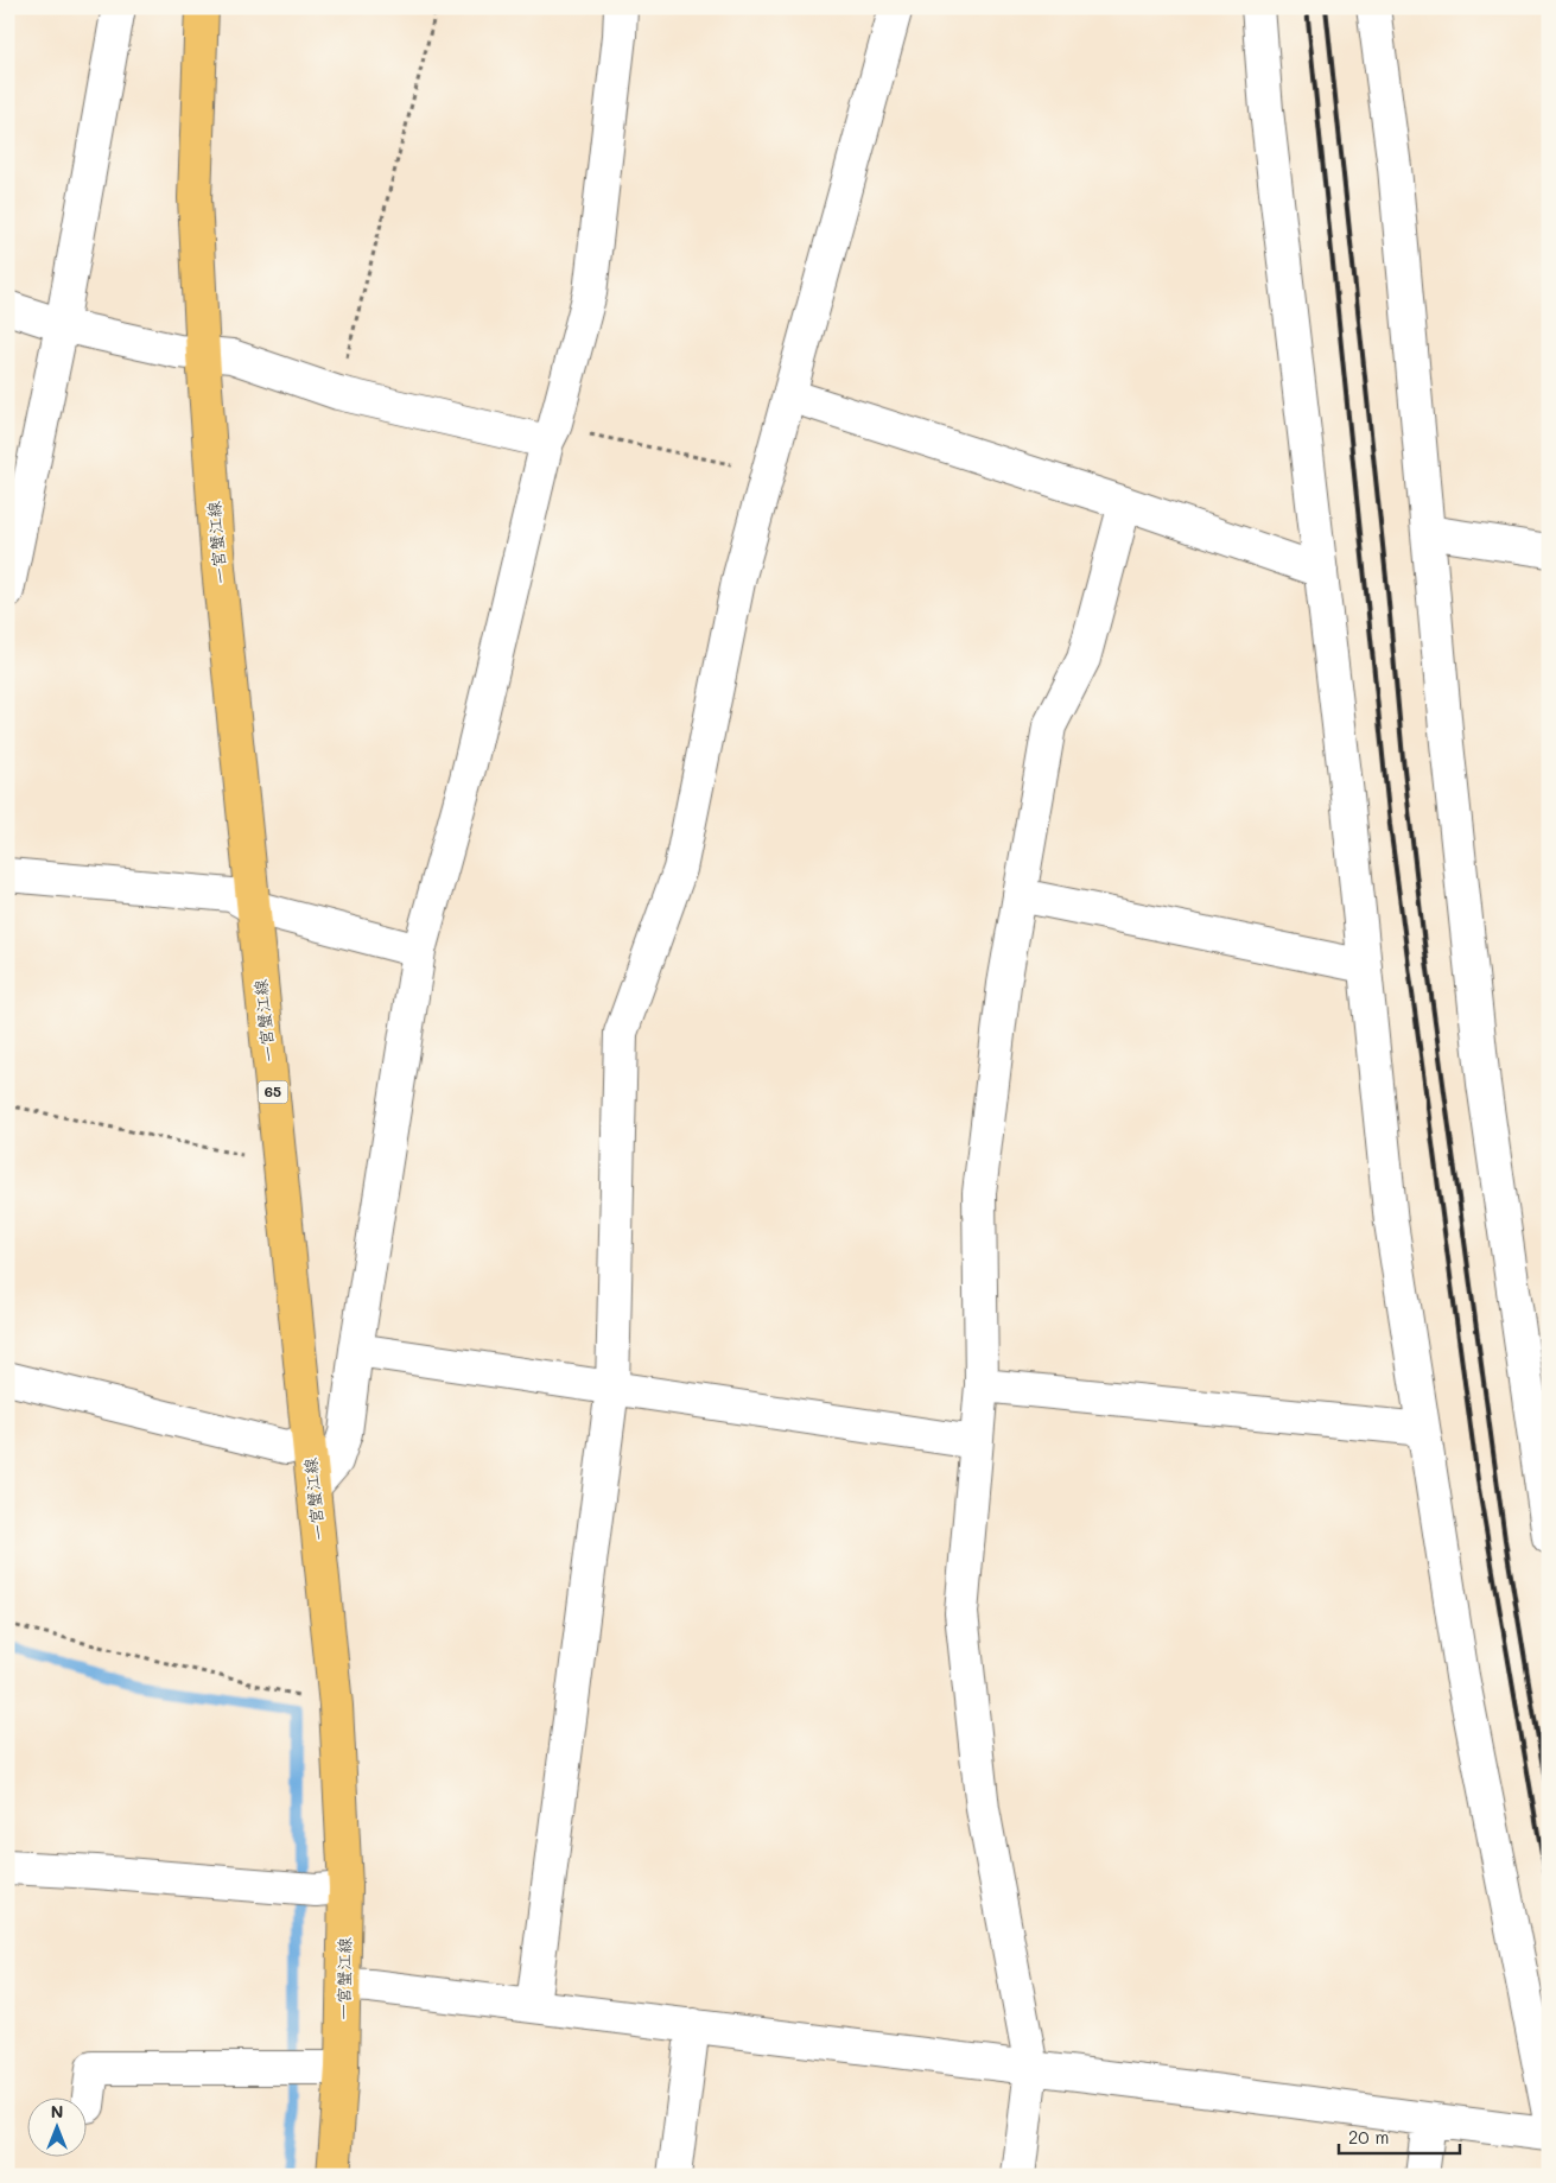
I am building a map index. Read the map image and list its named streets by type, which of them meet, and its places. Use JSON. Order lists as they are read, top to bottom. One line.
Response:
{"streets":{"main road":["一宮蟹江線","65"]},"scale_bar":"20 m","north":"top"}
